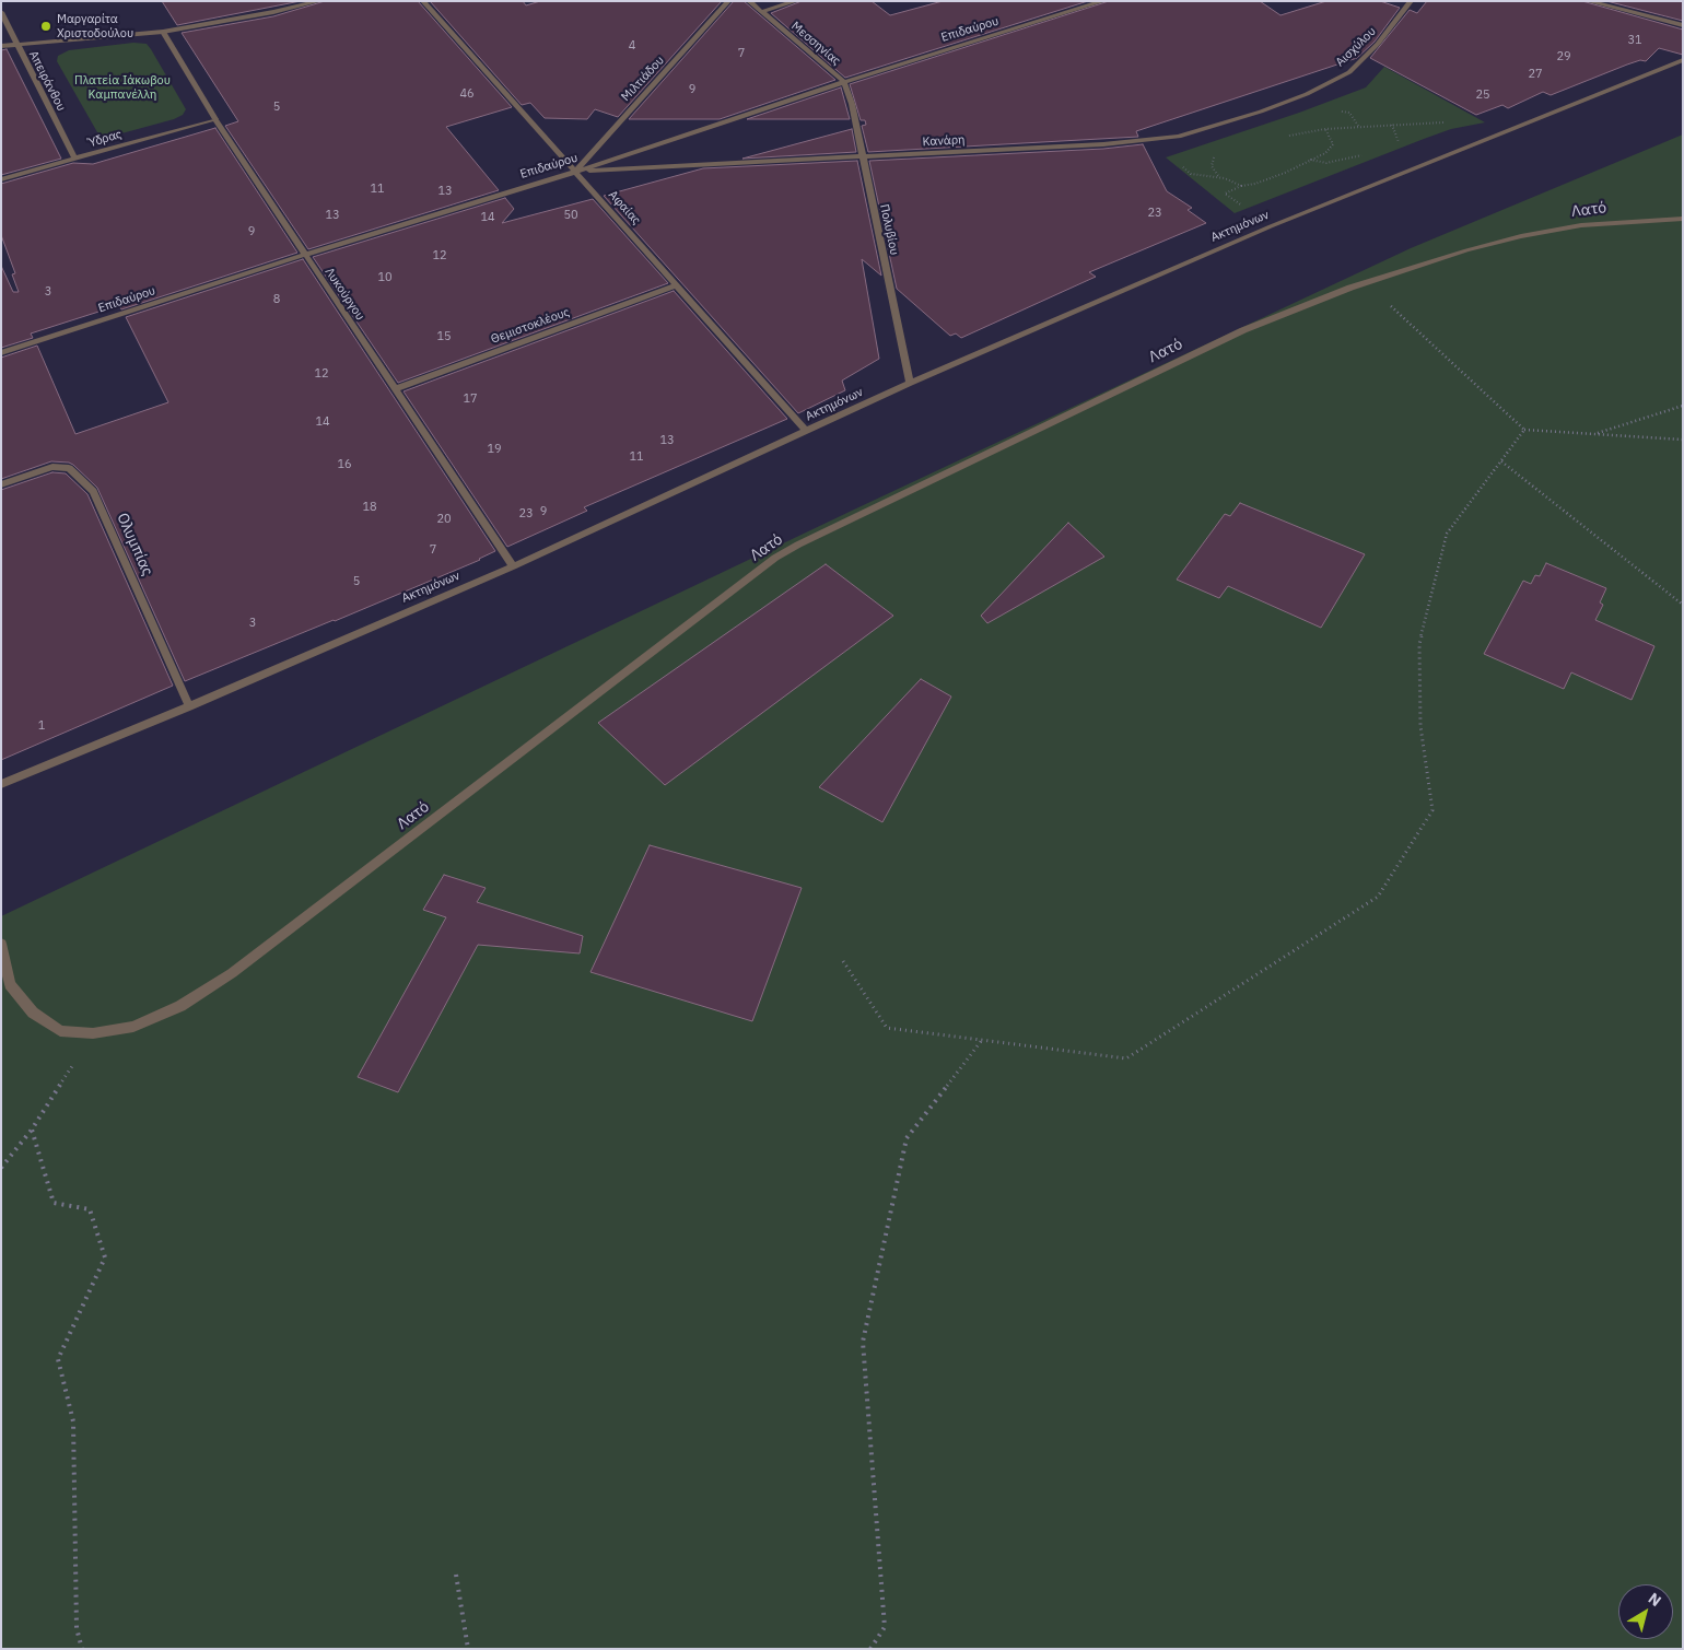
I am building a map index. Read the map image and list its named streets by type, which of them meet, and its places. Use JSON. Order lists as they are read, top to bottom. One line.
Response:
{"streets":{"street":["Επιδαύρου","Μεσσηνίας","Αισχύλου","Μιλτιάδου","Απειράνθου","Ύδρας","Κανάρη","Αφαίας","Λατό","Ακτημόνων","Πολυβίου","Λυκούργου","Θεμιστοκλέους","Ολυμπίας"]},"crossings":[["Επιδαύρου","Μεσσηνίας"],["Επιδαύρου","Μιλτιάδου"],["Επιδαύρου","Κανάρη"],["Επιδαύρου","Αφαίας"],["Επιδαύρου","Πολυβίου"],["Επιδαύρου","Λυκούργου"],["Μεσσηνίας","Πολυβίου"],["Αισχύλου","Κανάρη"],["Μιλτιάδου","Κανάρη"],["Μιλτιάδου","Αφαίας"],["Απειράνθου","Ύδρας"],["Ύδρας","Λυκούργου"],["Κανάρη","Αφαίας"],["Κανάρη","Πολυβίου"],["Αφαίας","Ακτημόνων"],["Αφαίας","Θεμιστοκλέους"],["Ακτημόνων","Πολυβίου"],["Ακτημόνων","Λυκούργου"],["Ακτημόνων","Ολυμπίας"],["Λυκούργου","Θεμιστοκλέους"]],"parks":["Πλατεία Ιάκωβου Καμπανέλλη"],"places":["Μαργαρίτα Χριστοδούλου"],"house_numbers":["31","4","7","29","27","9","46","25","5","11","13","23","13","50","14","9","12","10","3","8","15","12","17","14","13","19","11","16","18","9","23","20","7","5","3","1"],"north":"top right"}
